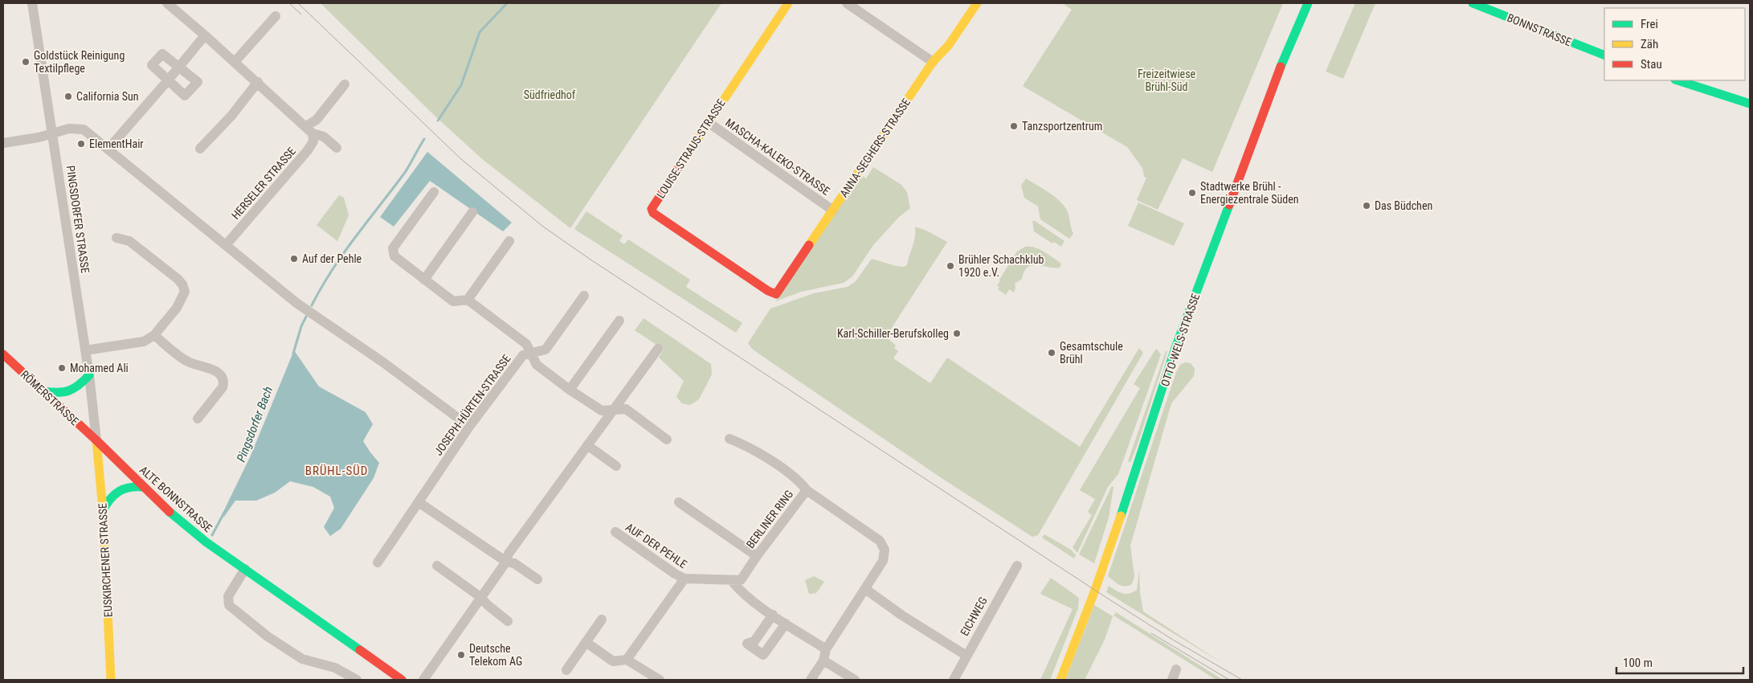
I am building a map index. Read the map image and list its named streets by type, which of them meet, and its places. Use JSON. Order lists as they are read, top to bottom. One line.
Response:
{"streets":{"street":["BONNSTRASSE","ANNA-SEGHERS-STRASSE","LOUISE-STRAUS-STRASSE","MASCHA-KALEKO-STRASSE","HERSELER STRASSE","PINGSDORFER STRASSE","OTTO-WELS-STRASSE","RÖMERSTRASSE","JOSEPH-HÜRTEN-STRASSE","ALTE BONNSTRASSE","BERLINER RING","AUF DER PEHLE","EUSKIRCHENER STRASSE","EICHWEG"]},"crossings":[["ANNA-SEGHERS-STRASSE","LOUISE-STRAUS-STRASSE"],["ANNA-SEGHERS-STRASSE","MASCHA-KALEKO-STRASSE"],["LOUISE-STRAUS-STRASSE","MASCHA-KALEKO-STRASSE"],["PINGSDORFER STRASSE","RÖMERSTRASSE"],["PINGSDORFER STRASSE","ALTE BONNSTRASSE"],["PINGSDORFER STRASSE","EUSKIRCHENER STRASSE"],["RÖMERSTRASSE","ALTE BONNSTRASSE"],["RÖMERSTRASSE","EUSKIRCHENER STRASSE"],["ALTE BONNSTRASSE","EUSKIRCHENER STRASSE"]],"districts":["BRÜHL-SÜD"],"water":["Pingsdorfer Bach"],"parks":["Freizeitwiese Brühl-Süd","Südfriedhof"],"places":["Goldstück Reinigung Textilpflege","California Sun","Tanzsportzentrum","ElementHair","Stadtwerke Brühl - Energiezentrale Süden","Das Büdchen","Auf der Pehle","Brühler Schachklub 1920 e.V.","Karl-Schiller-Berufskolleg","Gesamtschule Brühl","Mohamed Ali","Deutsche Telekom AG"],"legend":["Frei","Zäh","Stau"],"scale_bar":"100 m"}
